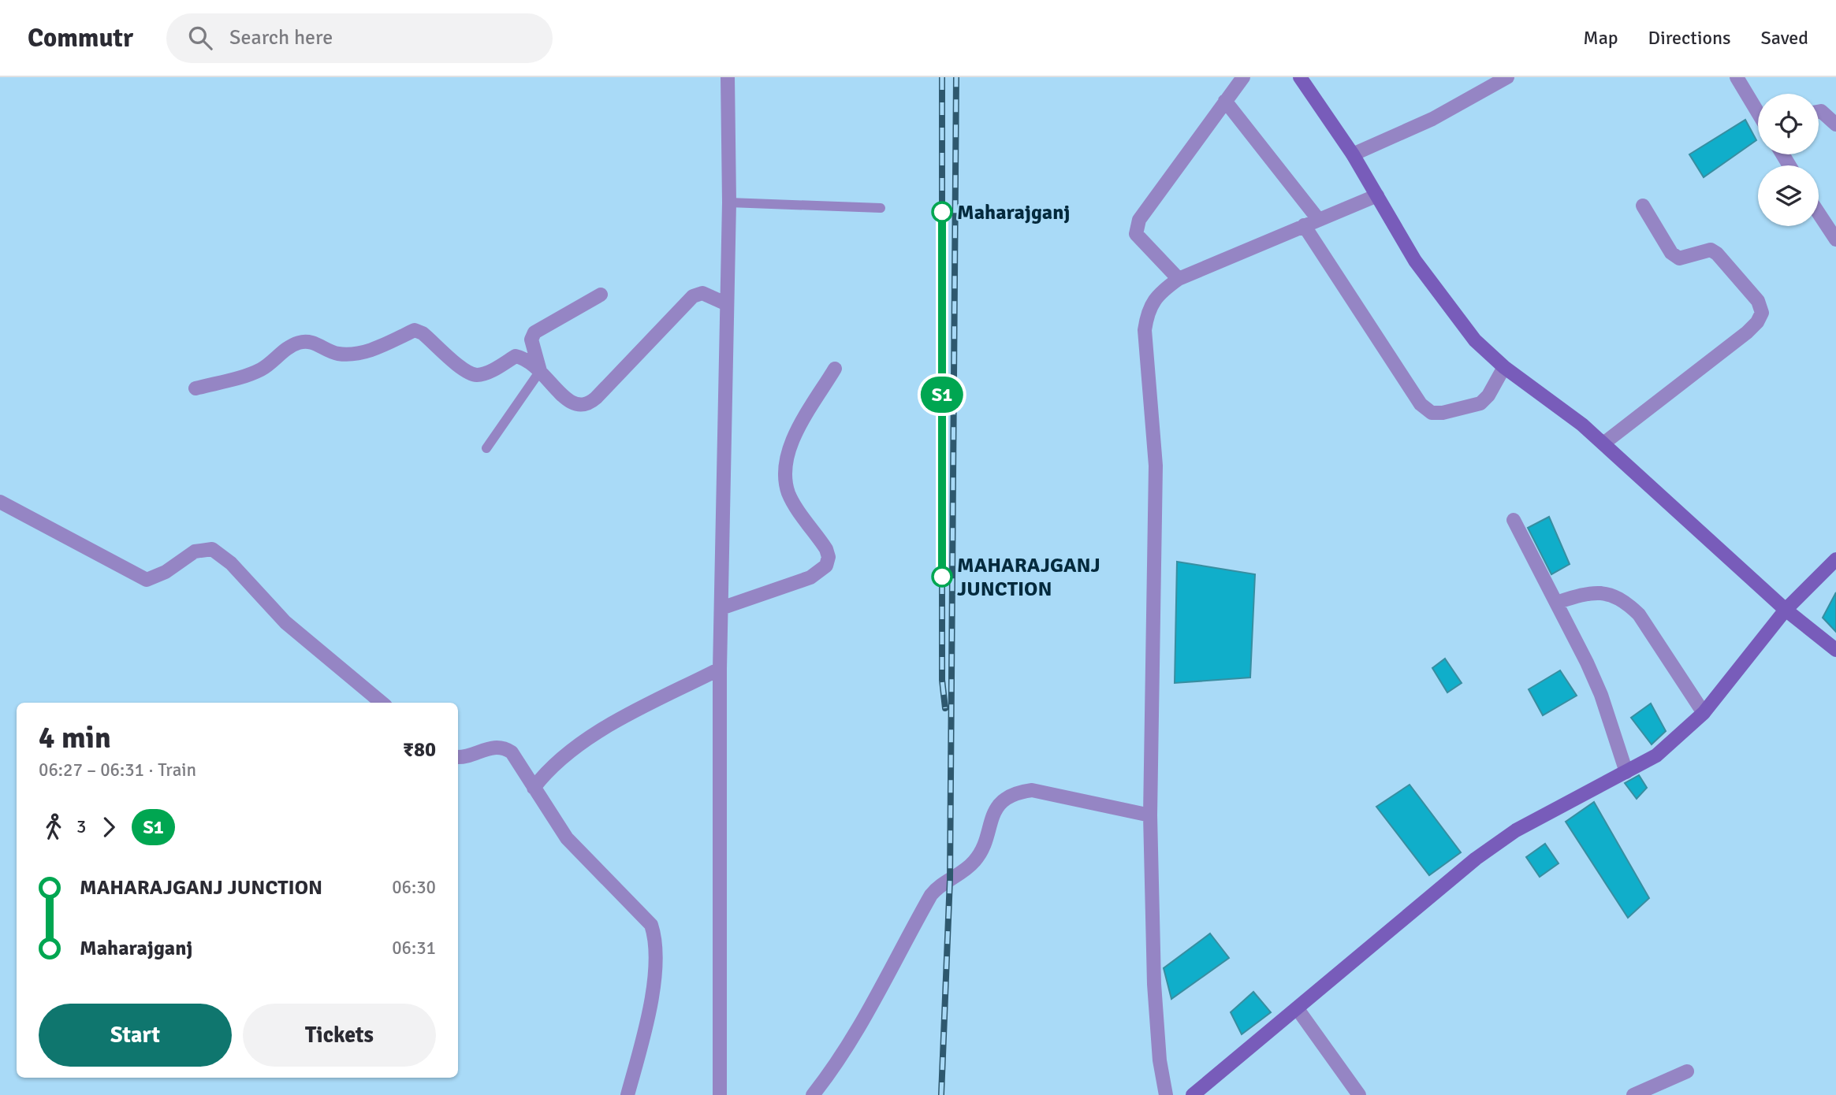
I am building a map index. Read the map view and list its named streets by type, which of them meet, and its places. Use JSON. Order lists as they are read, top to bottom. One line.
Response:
{"places":["Maharajganj","MAHARAJGANJ JUNCTION"],"page":{"header":"Commutr","search":"Search here","nav":["Map","Directions","Saved"],"on_map":"S1","heading":["4 min","06:27 – 06:31 · Train","₹80"],"legs":["3","S1"],"list":[{"name":"MAHARAJGANJ JUNCTION","value":"06:30"},{"name":"Maharajganj","value":"06:31"}],"buttons":["Start","Tickets"]}}
